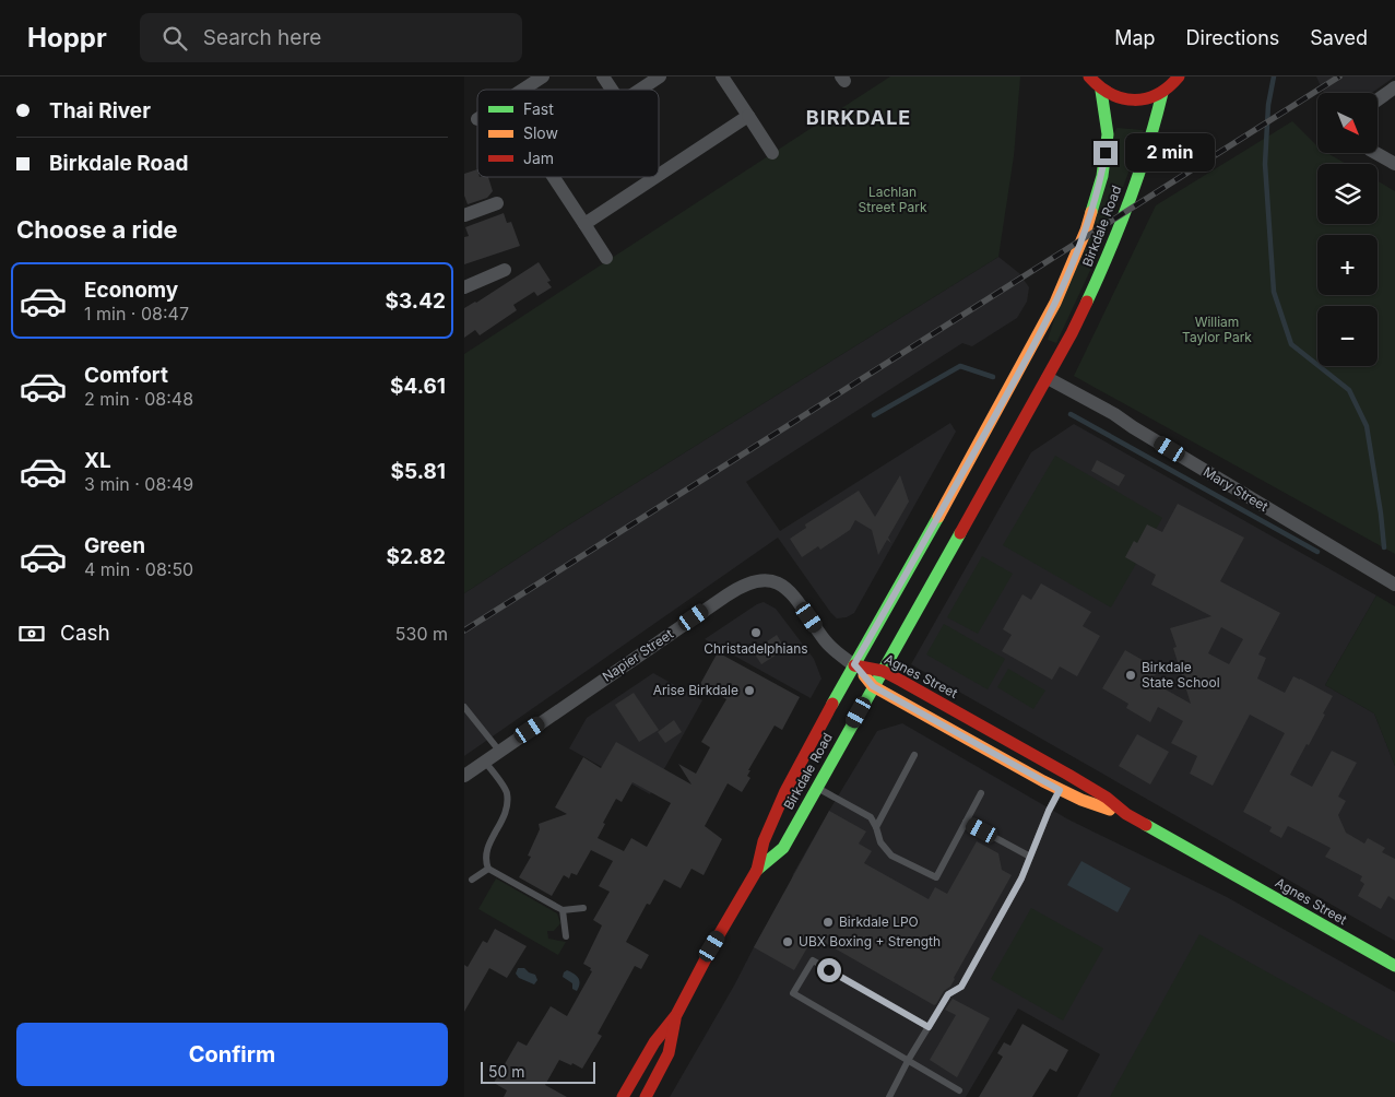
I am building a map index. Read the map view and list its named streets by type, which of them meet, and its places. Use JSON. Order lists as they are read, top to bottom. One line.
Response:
{"streets":{"main road":["Birkdale Road","Agnes Street"],"street":["Mary Street","Napier Street"]},"crossings":[["Birkdale Road","Mary Street"],["Birkdale Road","Napier Street"],["Birkdale Road","Agnes Street"],["Napier Street","Agnes Street"]],"districts":["BIRKDALE"],"parks":["Lachlan Street Park","William Taylor Park"],"places":["Christadelphians","Birkdale State School","Arise Birkdale","Birkdale LPO","UBX Boxing + Strength"],"legend":["Fast","Slow","Jam"],"scale_bar":"50 m","north":"bottom right","page":{"header":"Hoppr","search":"Search here","nav":["Map","Directions","Saved"],"banner":["Thai River","Birkdale Road"],"map_buttons":["+","−"],"bubble":"2 min","heading":"Choose a ride","list":[{"name":"Economy","note":"1 min · 08:47","value":"$3.42"},{"name":"Comfort","note":"2 min · 08:48","value":"$4.61"},{"name":"XL","note":"3 min · 08:49","value":"$5.81"},{"name":"Green","note":"4 min · 08:50","value":"$2.82"}],"pay":["Cash","530 m"],"buttons":"Confirm","scale":"50 m"}}
